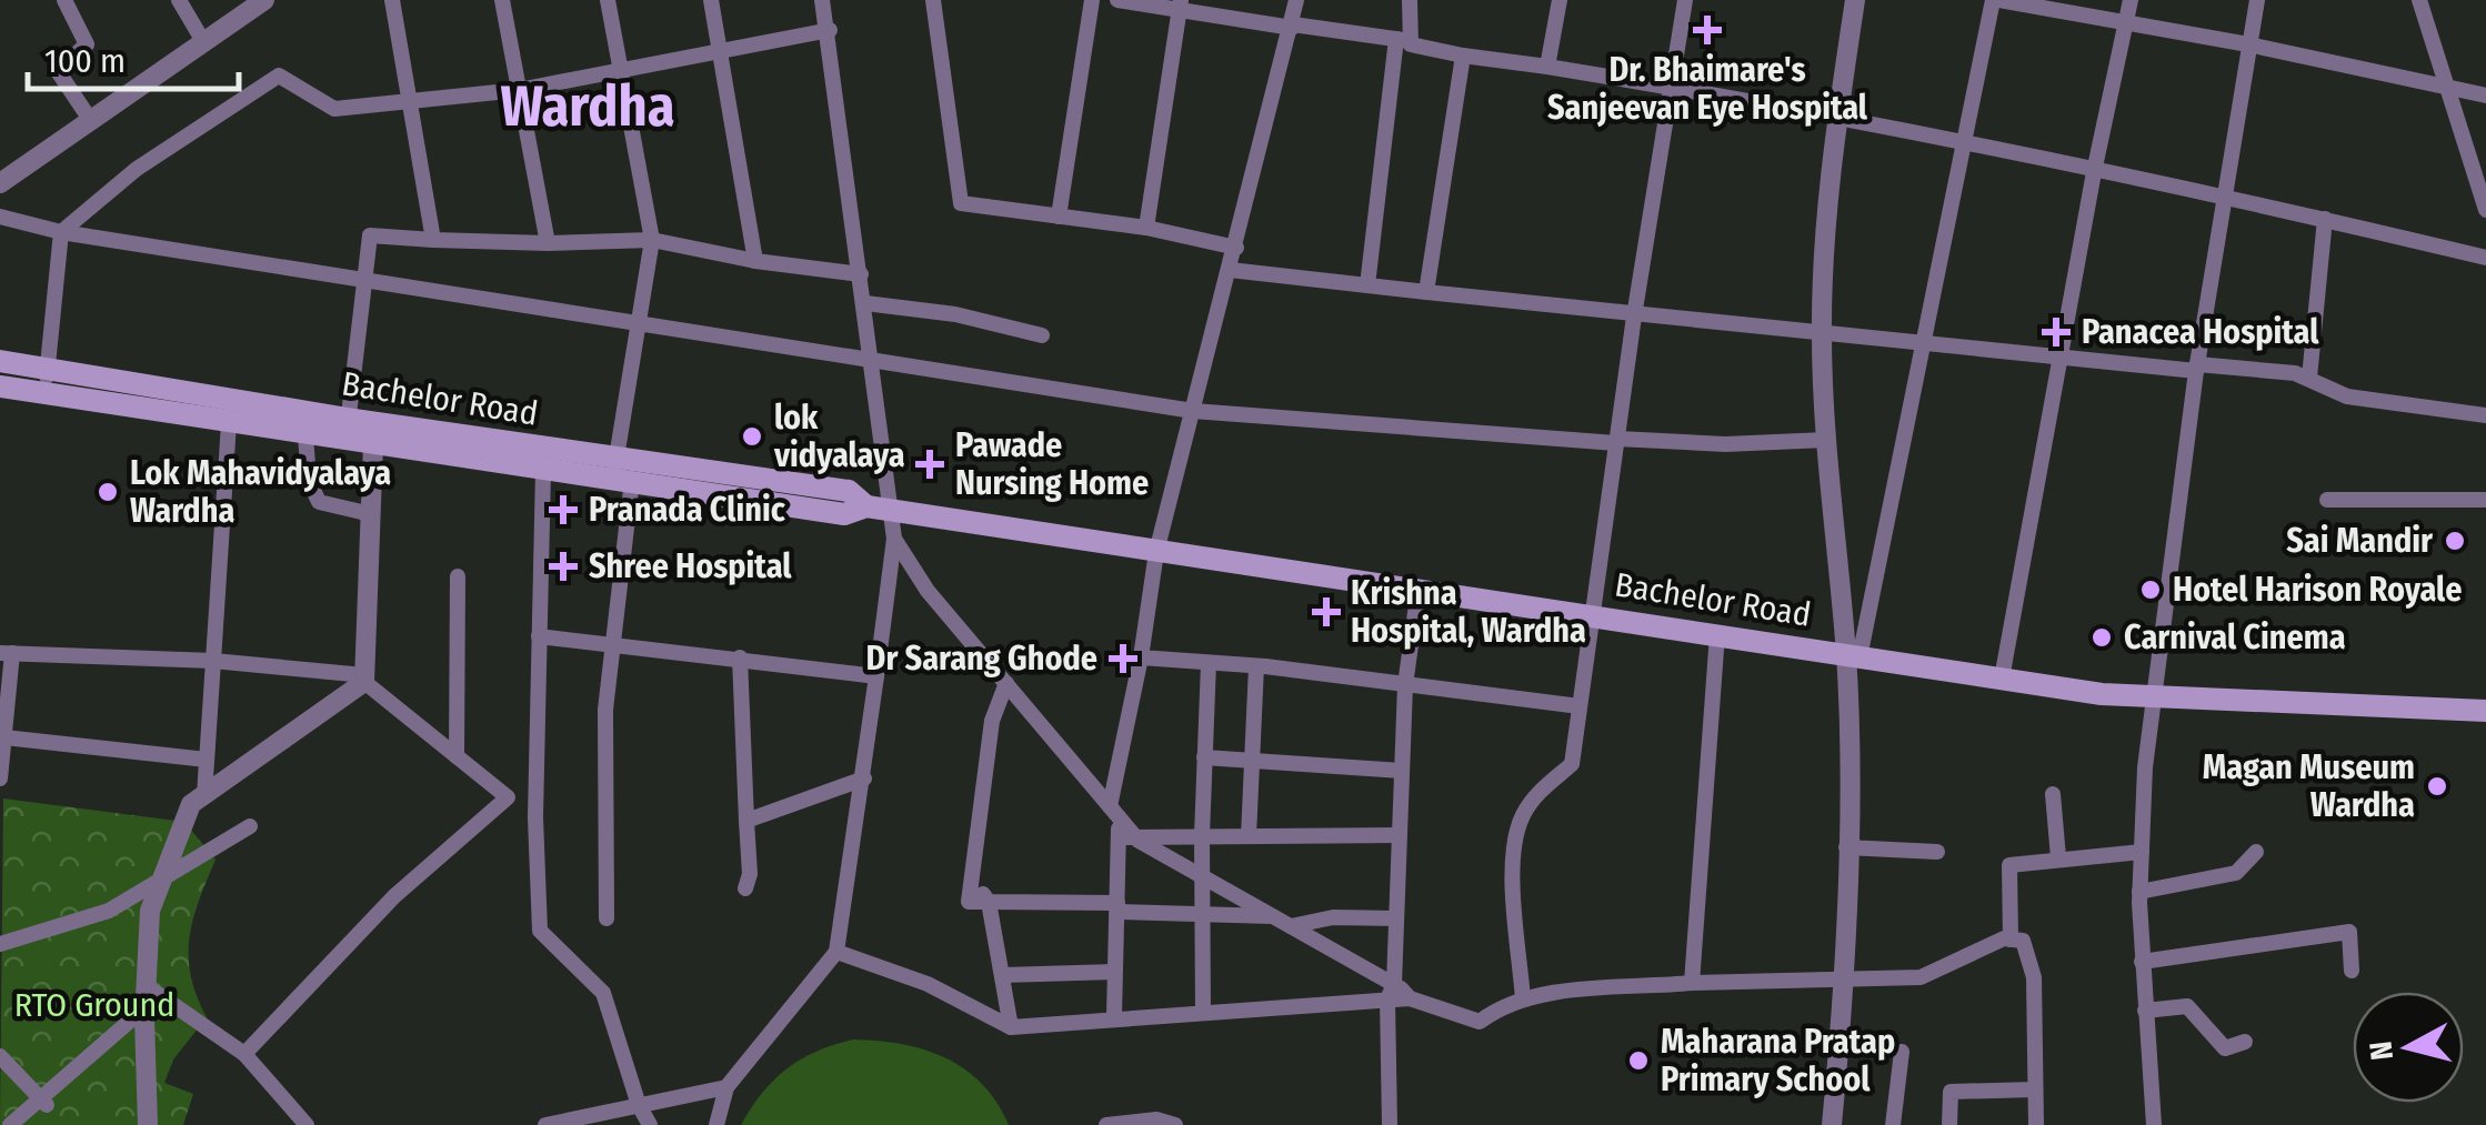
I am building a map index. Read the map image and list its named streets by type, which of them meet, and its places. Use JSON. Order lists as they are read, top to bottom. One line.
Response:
{"streets":{"main road":["Bachelor Road"]},"districts":["Wardha"],"parks":["RTO Ground"],"places":{"health":["Dr. Bhaimare's Sanjeevan Eye Hospital","Panacea Hospital","Pawade Nursing Home","Pranada Clinic","Shree Hospital","Krishna Hospital, Wardha","Dr Sarang Ghode"],"other":["lok vidyalaya","Lok Mahavidyalaya Wardha","Sai Mandir","Hotel Harison Royale","Carnival Cinema","Magan Museum Wardha","Maharana Pratap Primary School"]},"scale_bar":"100 m","north":"left"}
